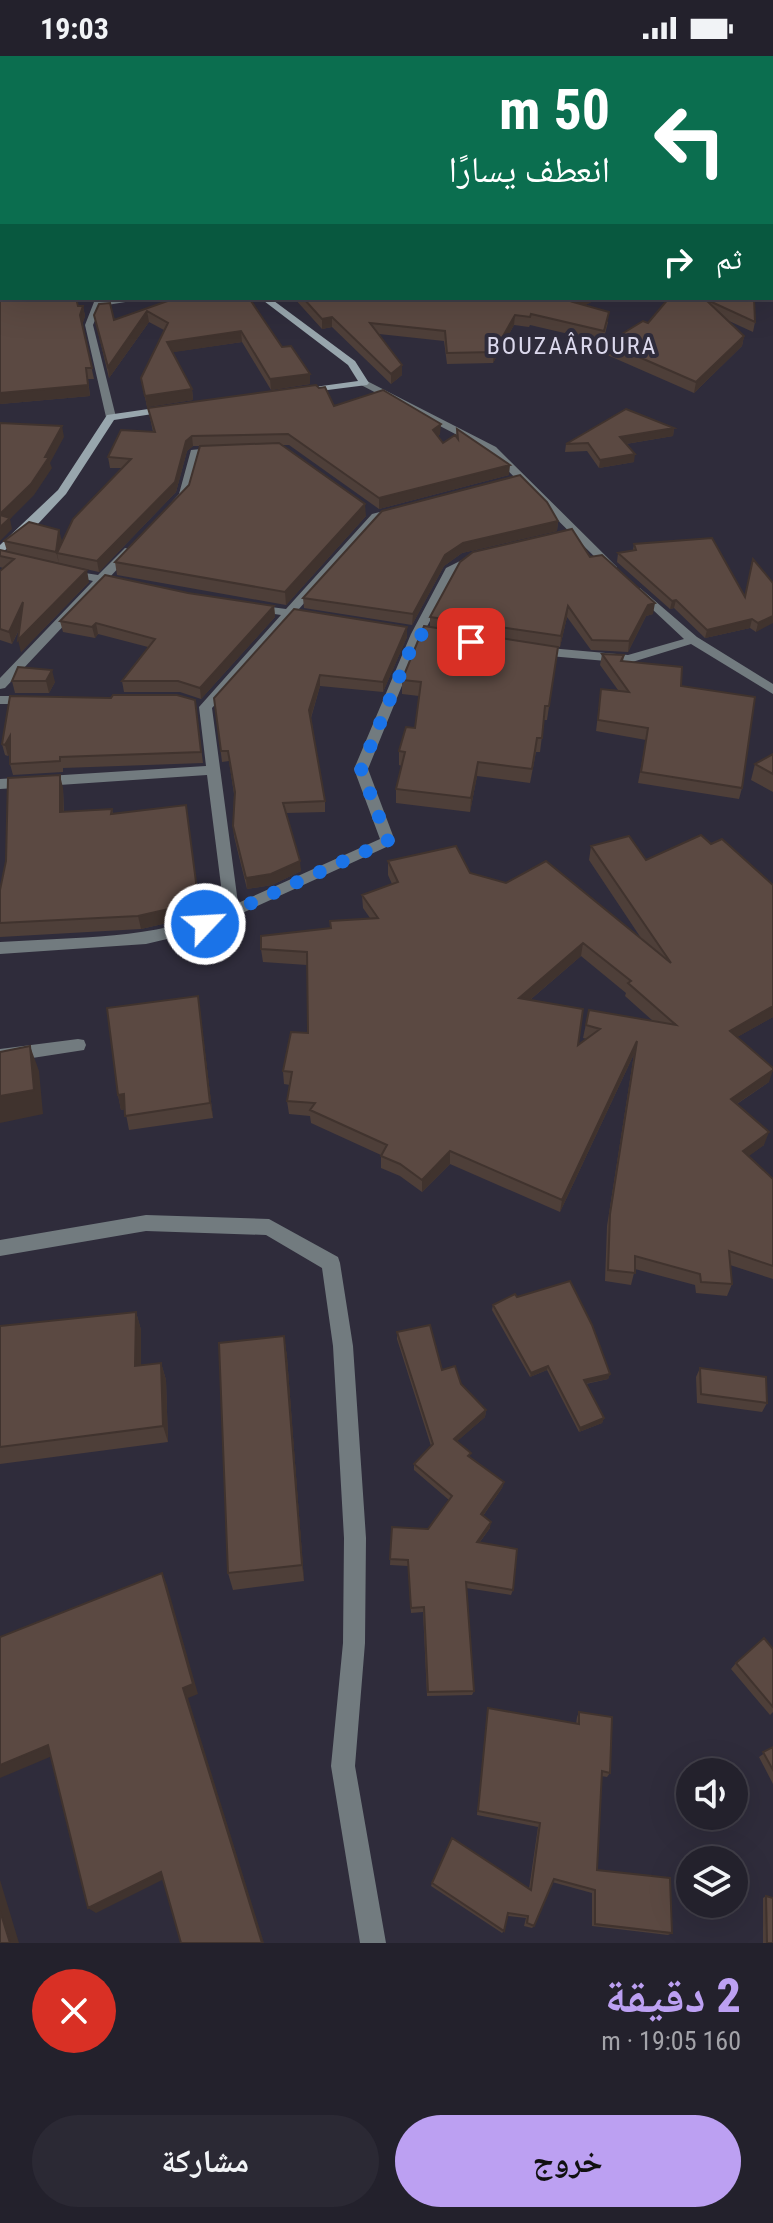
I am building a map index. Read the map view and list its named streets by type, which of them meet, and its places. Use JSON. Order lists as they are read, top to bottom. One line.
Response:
{"districts":["BOUZAÂROURA"],"page":{"status":"19:03","turn":["50 m","انعطف يسارًا"],"then":"ثم","heading":["2 دقيقة","160 m · 19:05"],"buttons":["خروج","مشاركة"]}}
